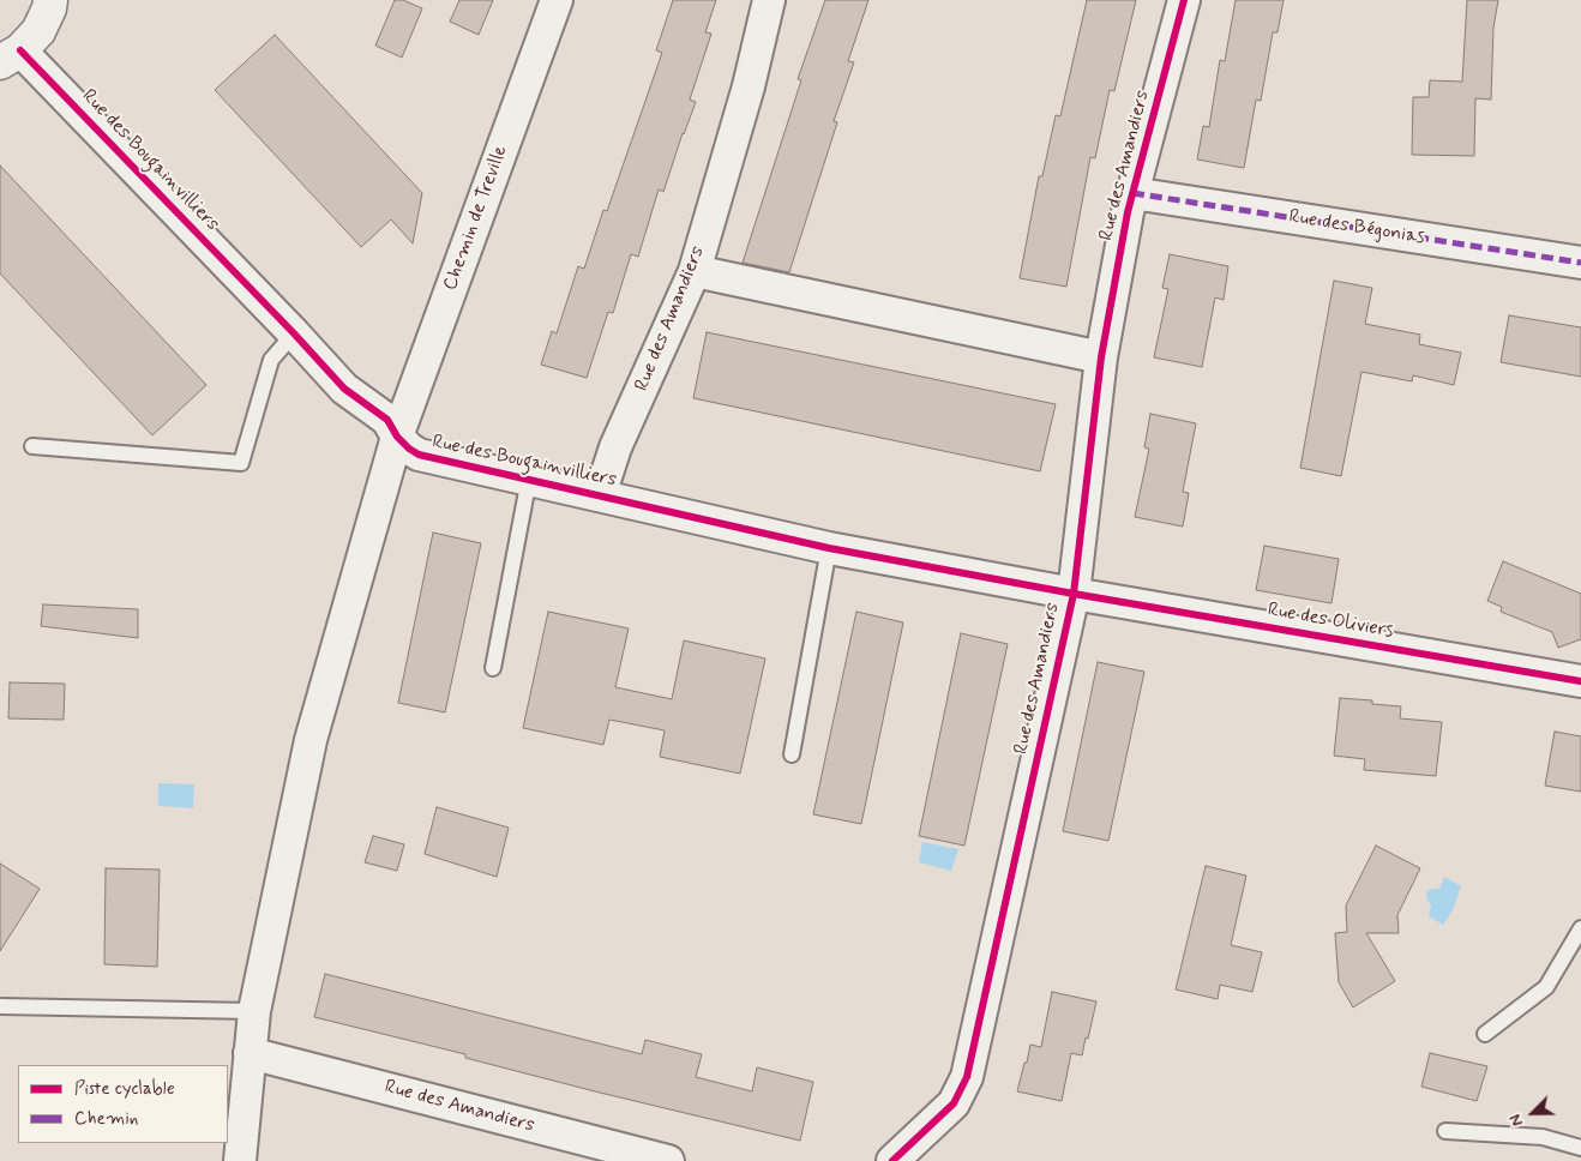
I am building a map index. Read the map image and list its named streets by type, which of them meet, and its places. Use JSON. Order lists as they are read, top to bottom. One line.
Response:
{"streets":{"street":["Rue des Bougainvilliers","Rue des Amandiers","Chemin de Treville","Rue des Bégonias","Rue des Oliviers"]},"crossings":[["Rue des Bougainvilliers","Rue des Amandiers"],["Rue des Bougainvilliers","Chemin de Treville"],["Rue des Bougainvilliers","Rue des Oliviers"],["Rue des Amandiers","Chemin de Treville"],["Rue des Amandiers","Rue des Bégonias"],["Rue des Amandiers","Rue des Oliviers"]],"legend":["Piste cyclable","Chemin"],"north":"bottom left"}
